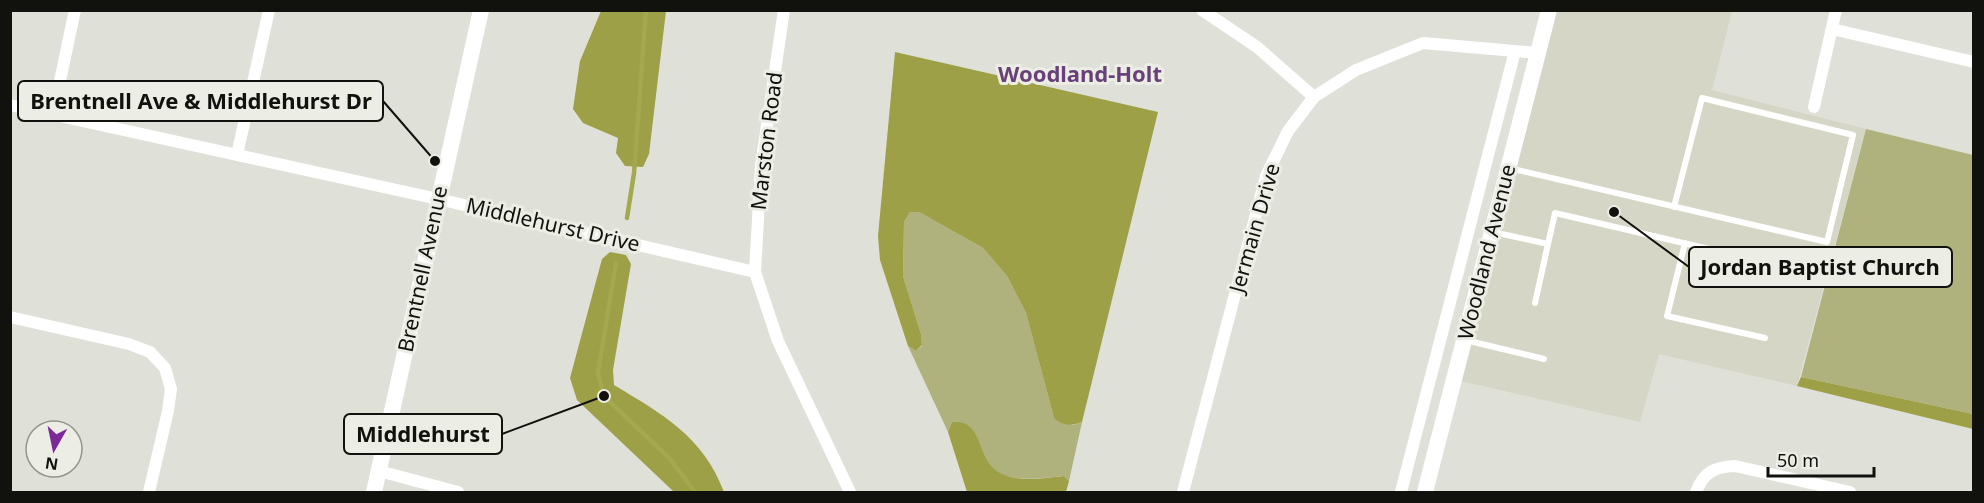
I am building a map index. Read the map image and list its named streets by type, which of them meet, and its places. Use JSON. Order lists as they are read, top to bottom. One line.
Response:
{"streets":{"street":["Marston Road","Middlehurst Drive","Jermain Drive","Woodland Avenue","Brentnell Avenue"]},"crossings":[["Marston Road","Middlehurst Drive"],["Middlehurst Drive","Brentnell Avenue"],["Jermain Drive","Woodland Avenue"]],"districts":["Woodland-Holt"],"places":["Brentnell Ave & Middlehurst Dr","Jordan Baptist Church","Middlehurst"],"scale_bar":"50 m","north":"bottom"}
